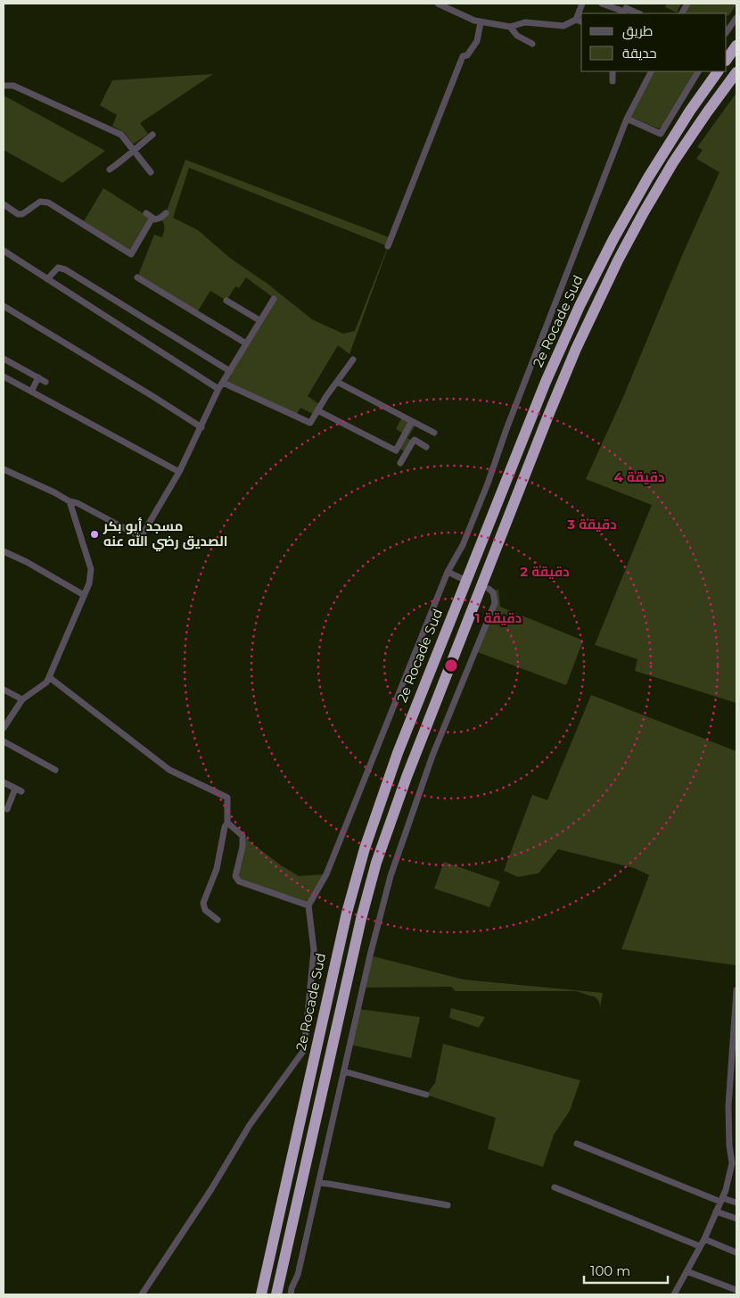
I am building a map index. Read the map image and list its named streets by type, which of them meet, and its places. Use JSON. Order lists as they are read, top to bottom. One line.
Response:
{"streets":{"highway":["2e Rocade Sud"]},"places":["مسجد أبو بكر الصديق رضي الله عنه"],"legend":["طريق","حديقة"],"scale_bar":"100 m","rings":["4 دقيقة","3 دقيقة","2 دقيقة","1 دقيقة"]}
